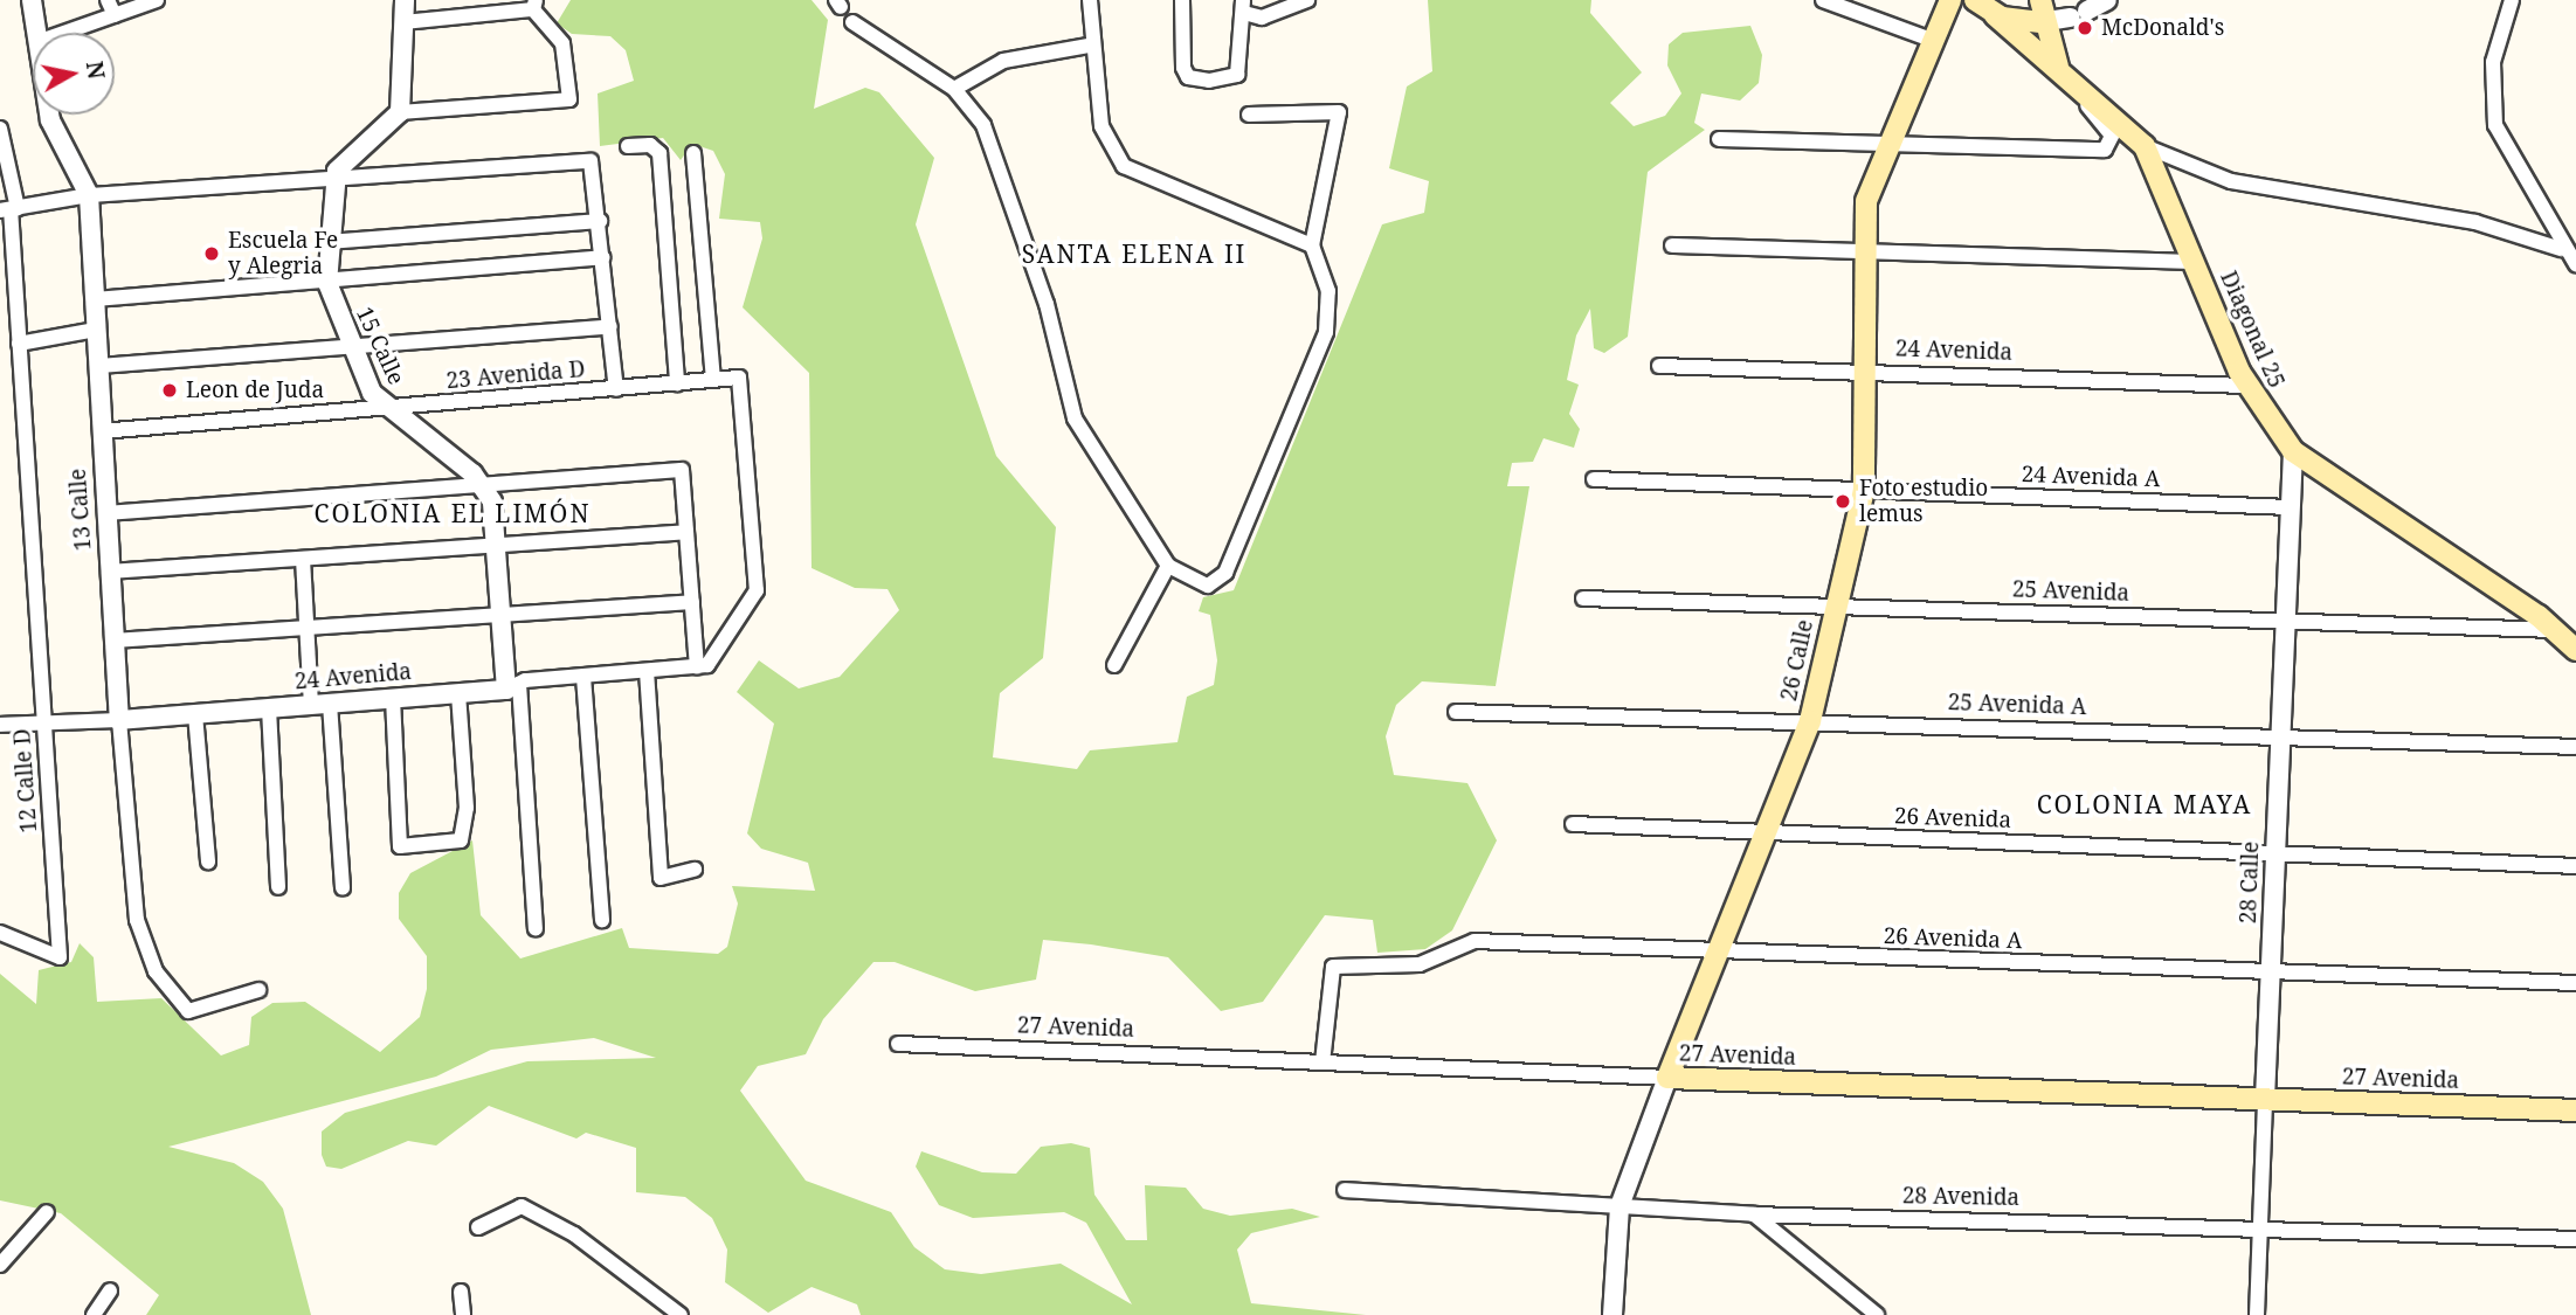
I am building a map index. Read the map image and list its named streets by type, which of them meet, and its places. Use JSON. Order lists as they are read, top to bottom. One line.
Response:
{"streets":{"main road":["Diagonal 25","26 Calle","27 Avenida"],"street":["15 Calle","24 Avenida","23 Avenida D","24 Avenida A","13 Calle","25 Avenida","25 Avenida A","12 Calle D","26 Avenida","28 Calle","26 Avenida A","28 Avenida"]},"crossings":[["Diagonal 25","24 Avenida"],["Diagonal 25","25 Avenida"],["Diagonal 25","28 Calle"],["15 Calle","23 Avenida D"],["24 Avenida","23 Avenida D"],["24 Avenida","13 Calle"],["24 Avenida","26 Calle"],["24 Avenida","12 Calle D"],["23 Avenida D","13 Calle"],["24 Avenida A","26 Calle"],["24 Avenida A","28 Calle"],["25 Avenida","26 Calle"],["25 Avenida","28 Calle"],["26 Calle","25 Avenida A"],["26 Calle","26 Avenida"],["26 Calle","26 Avenida A"],["26 Calle","27 Avenida"],["26 Calle","28 Avenida"],["25 Avenida A","28 Calle"],["26 Avenida","28 Calle"],["28 Calle","26 Avenida A"],["28 Calle","27 Avenida"],["28 Calle","28 Avenida"],["26 Avenida A","27 Avenida"]],"districts":["SANTA ELENA II","COLONIA EL LIMÓN","COLONIA MAYA"],"places":["McDonald's","Escuela Fe y Alegria","Leon de Juda","Foto estudio lemus"],"north":"right"}
